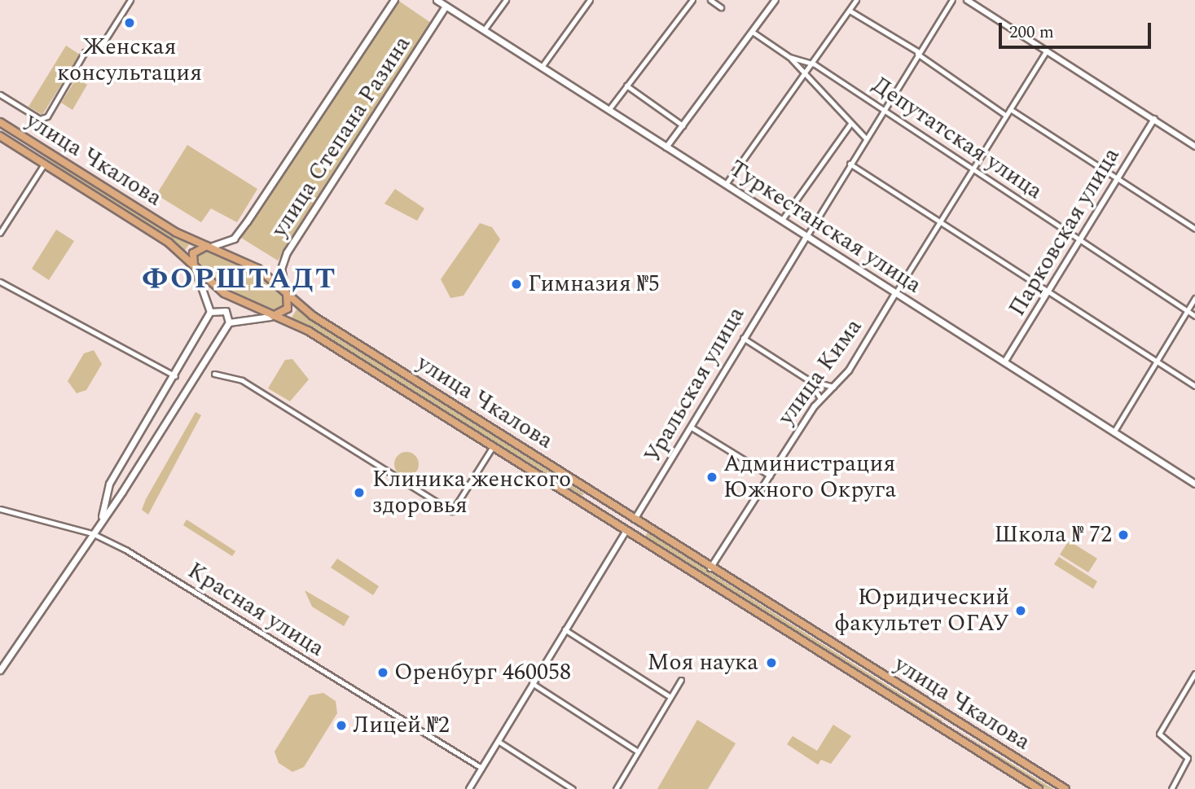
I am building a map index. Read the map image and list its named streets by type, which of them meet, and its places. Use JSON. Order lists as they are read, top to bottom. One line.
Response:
{"streets":{"main road":["улица Степана Разина","улица Чкалова","Туркестанская улица","Уральская улица"],"street":["Депутатская улица","Парковская улица","улица Кима","Красная улица"]},"crossings":[["улица Степана Разина","улица Чкалова"],["улица Степана Разина","Туркестанская улица"],["Депутатская улица","Парковская улица"],["Депутатская улица","улица Кима"],["Депутатская улица","Уральская улица"],["улица Чкалова","улица Кима"],["улица Чкалова","Уральская улица"],["Туркестанская улица","Парковская улица"],["Туркестанская улица","улица Кима"],["Туркестанская улица","Уральская улица"],["Уральская улица","Красная улица"]],"districts":["ФОРШТАДТ"],"places":["Женская консультация","Гимназия №5","Администрация Южного Округа","Клиника женского здоровья","Школа № 72","Юридический факультет ОГАУ","Моя наука","Оренбург 460058","Лицей №2"],"scale_bar":"200 m"}
